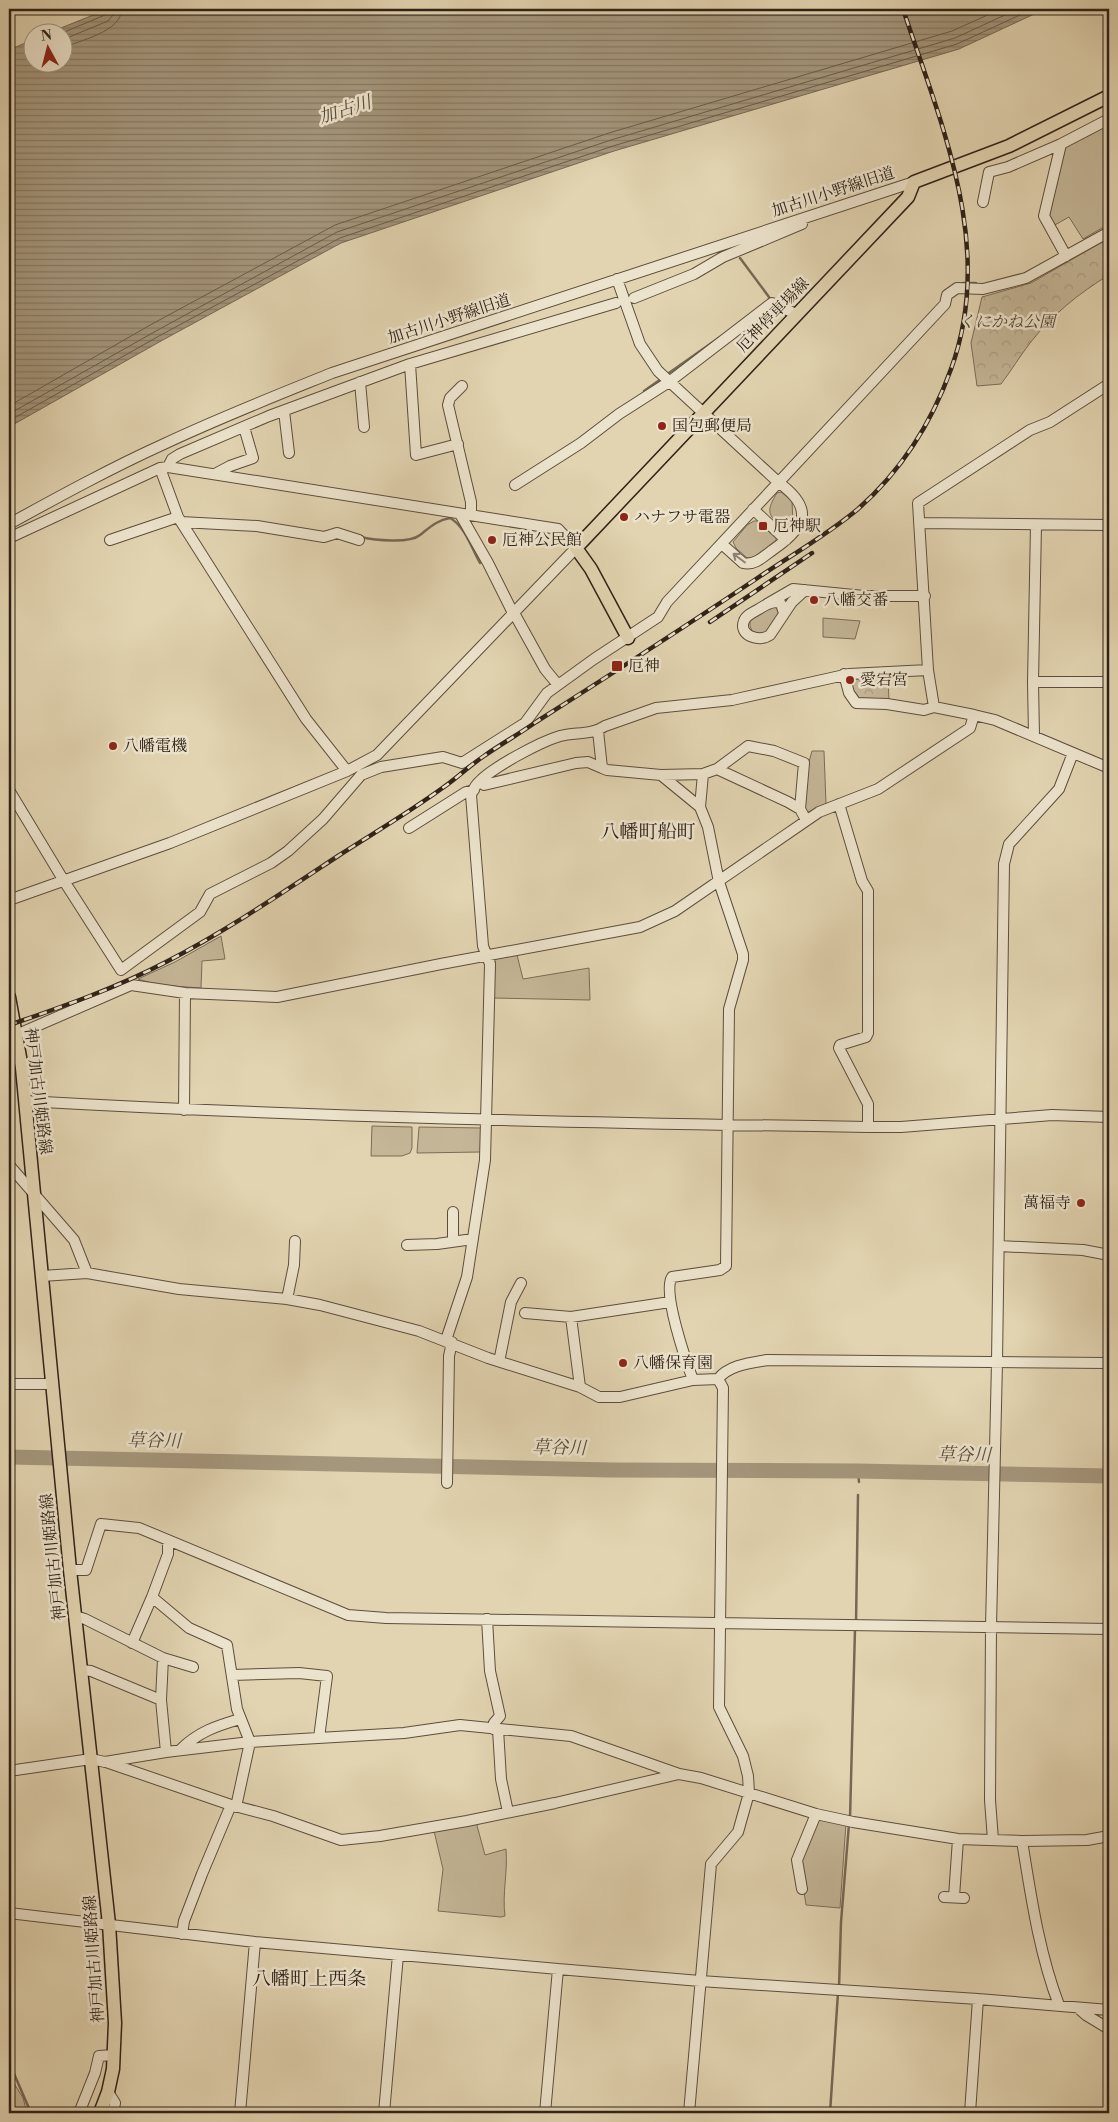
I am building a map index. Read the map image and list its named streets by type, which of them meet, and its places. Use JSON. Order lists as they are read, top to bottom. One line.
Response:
{"streets":{"main road":["厄神停車場線","神戸加古川姫路線"],"street":["加古川小野線旧道"]},"crossings":[["加古川小野線旧道","厄神停車場線"]],"districts":["八幡町船町","八幡町上西条"],"water":["加古川","草谷川"],"parks":["くにかね公園"],"places":{"other":["国包郵便局","ハナフサ電器","厄神公民館","八幡交番","愛宕宮","八幡電機","萬福寺","八幡保育園"],"transit":["厄神駅","厄神"]},"north":"top"}
